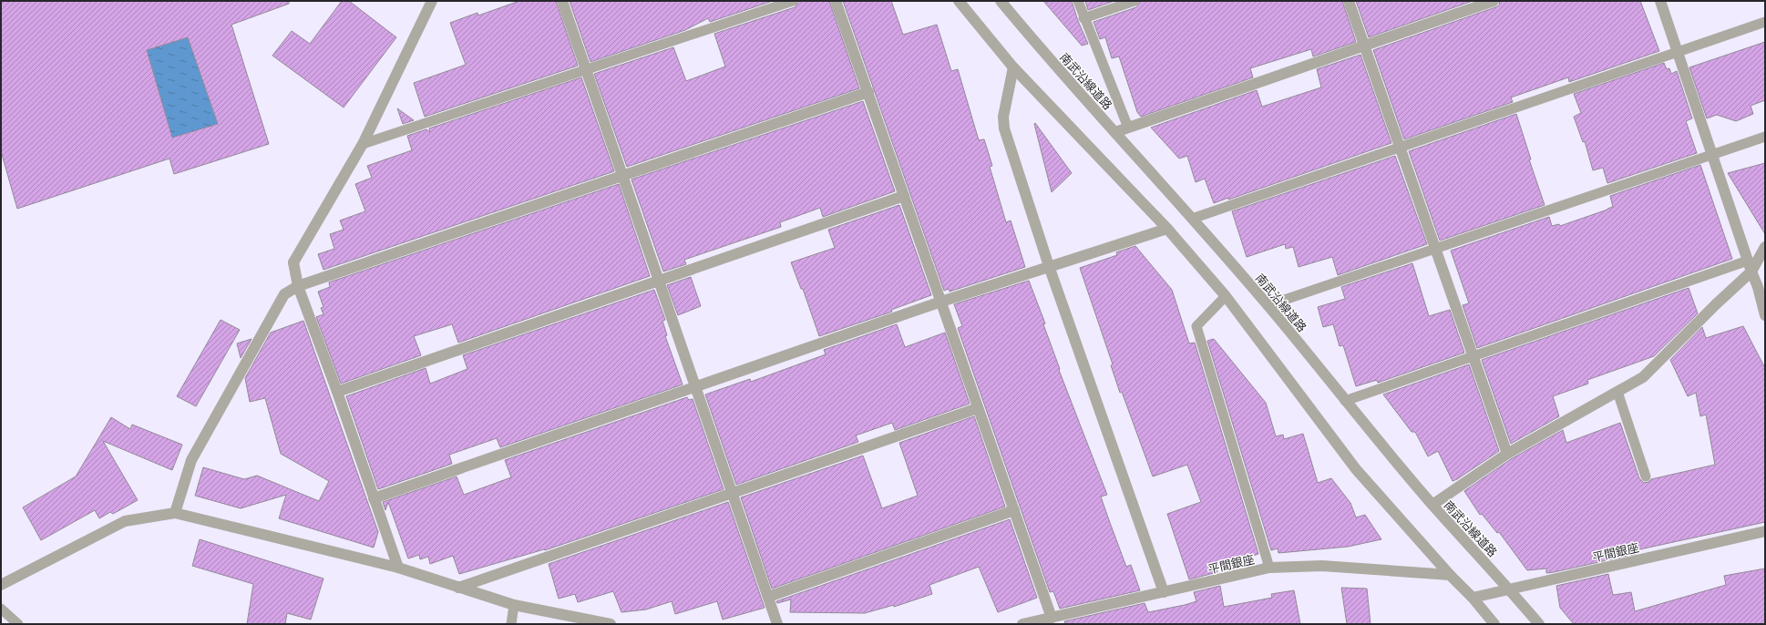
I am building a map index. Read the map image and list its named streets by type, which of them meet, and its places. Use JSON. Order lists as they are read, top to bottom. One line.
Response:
{"streets":{"street":["南武沿線道路","平間銀座"]},"crossings":[["南武沿線道路","平間銀座"]]}
